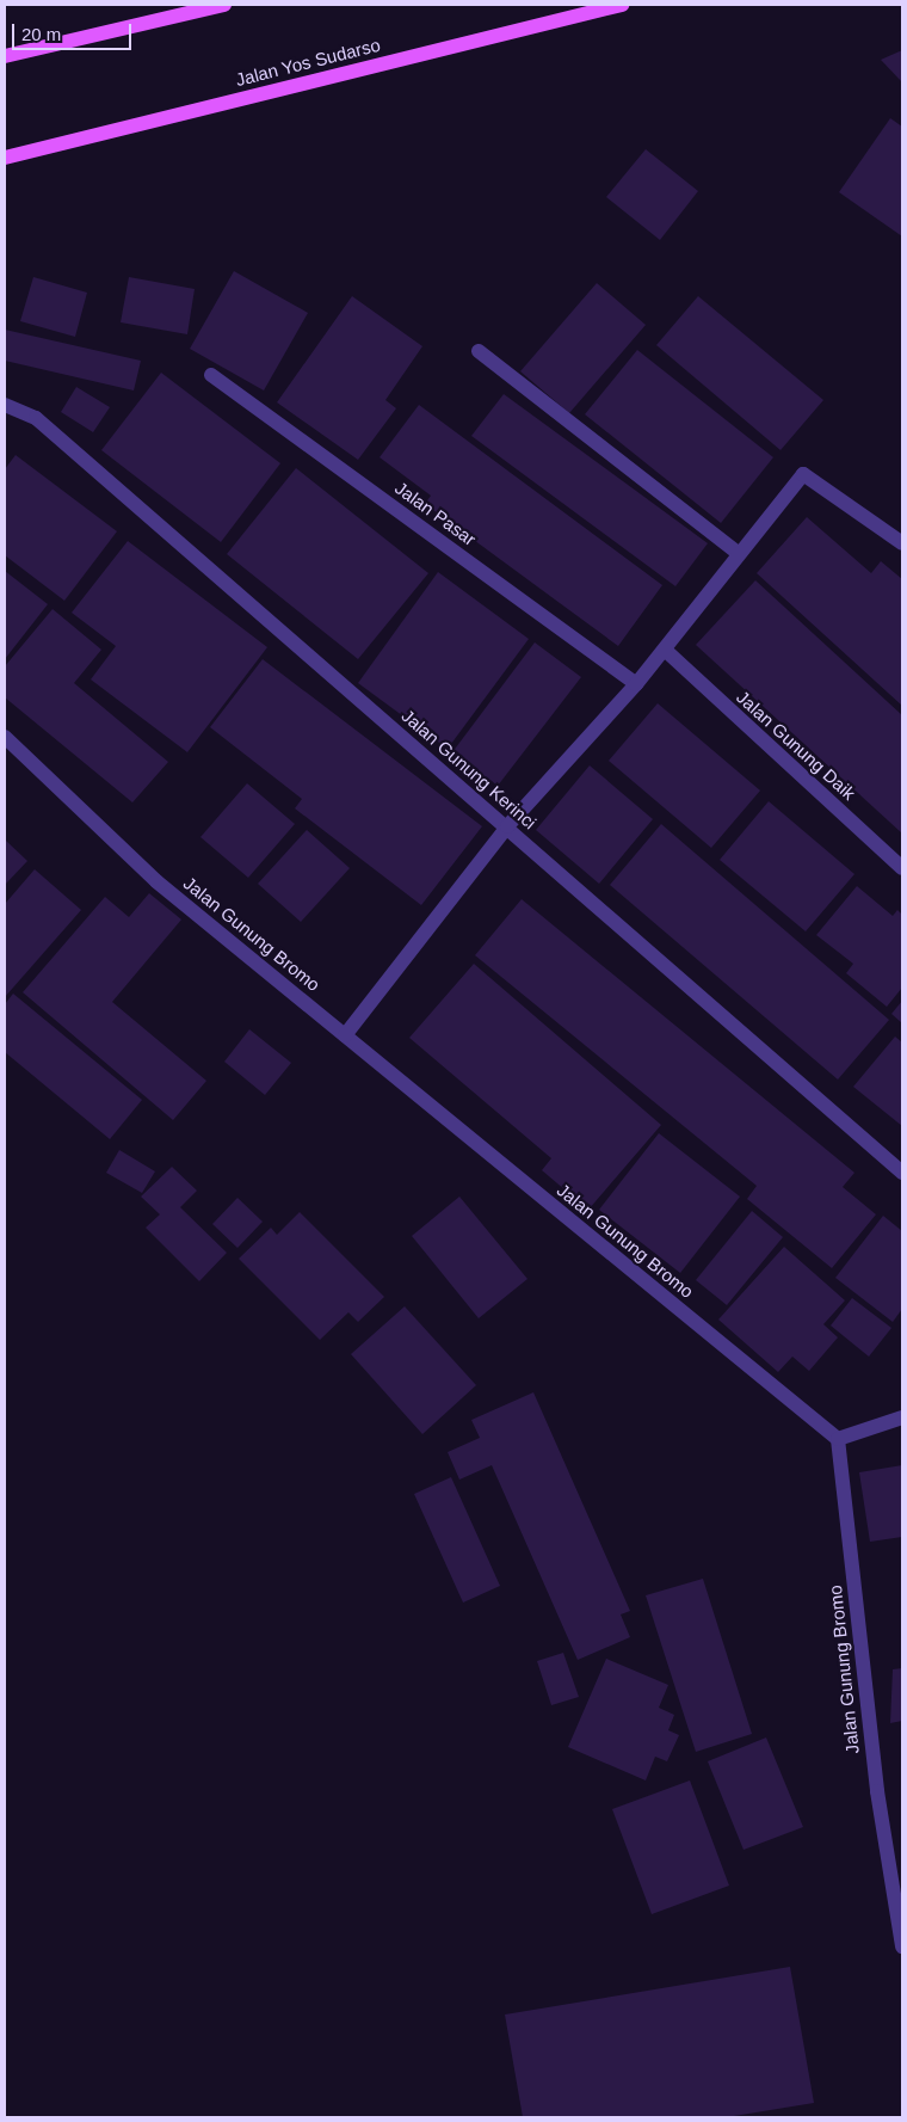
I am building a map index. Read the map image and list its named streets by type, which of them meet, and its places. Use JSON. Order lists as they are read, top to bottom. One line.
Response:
{"streets":{"main road":["Jalan Yos Sudarso"],"street":["Jalan Pasar","Jalan Gunung Daik","Jalan Gunung Kerinci","Jalan Gunung Bromo"]},"scale_bar":"20 m"}
